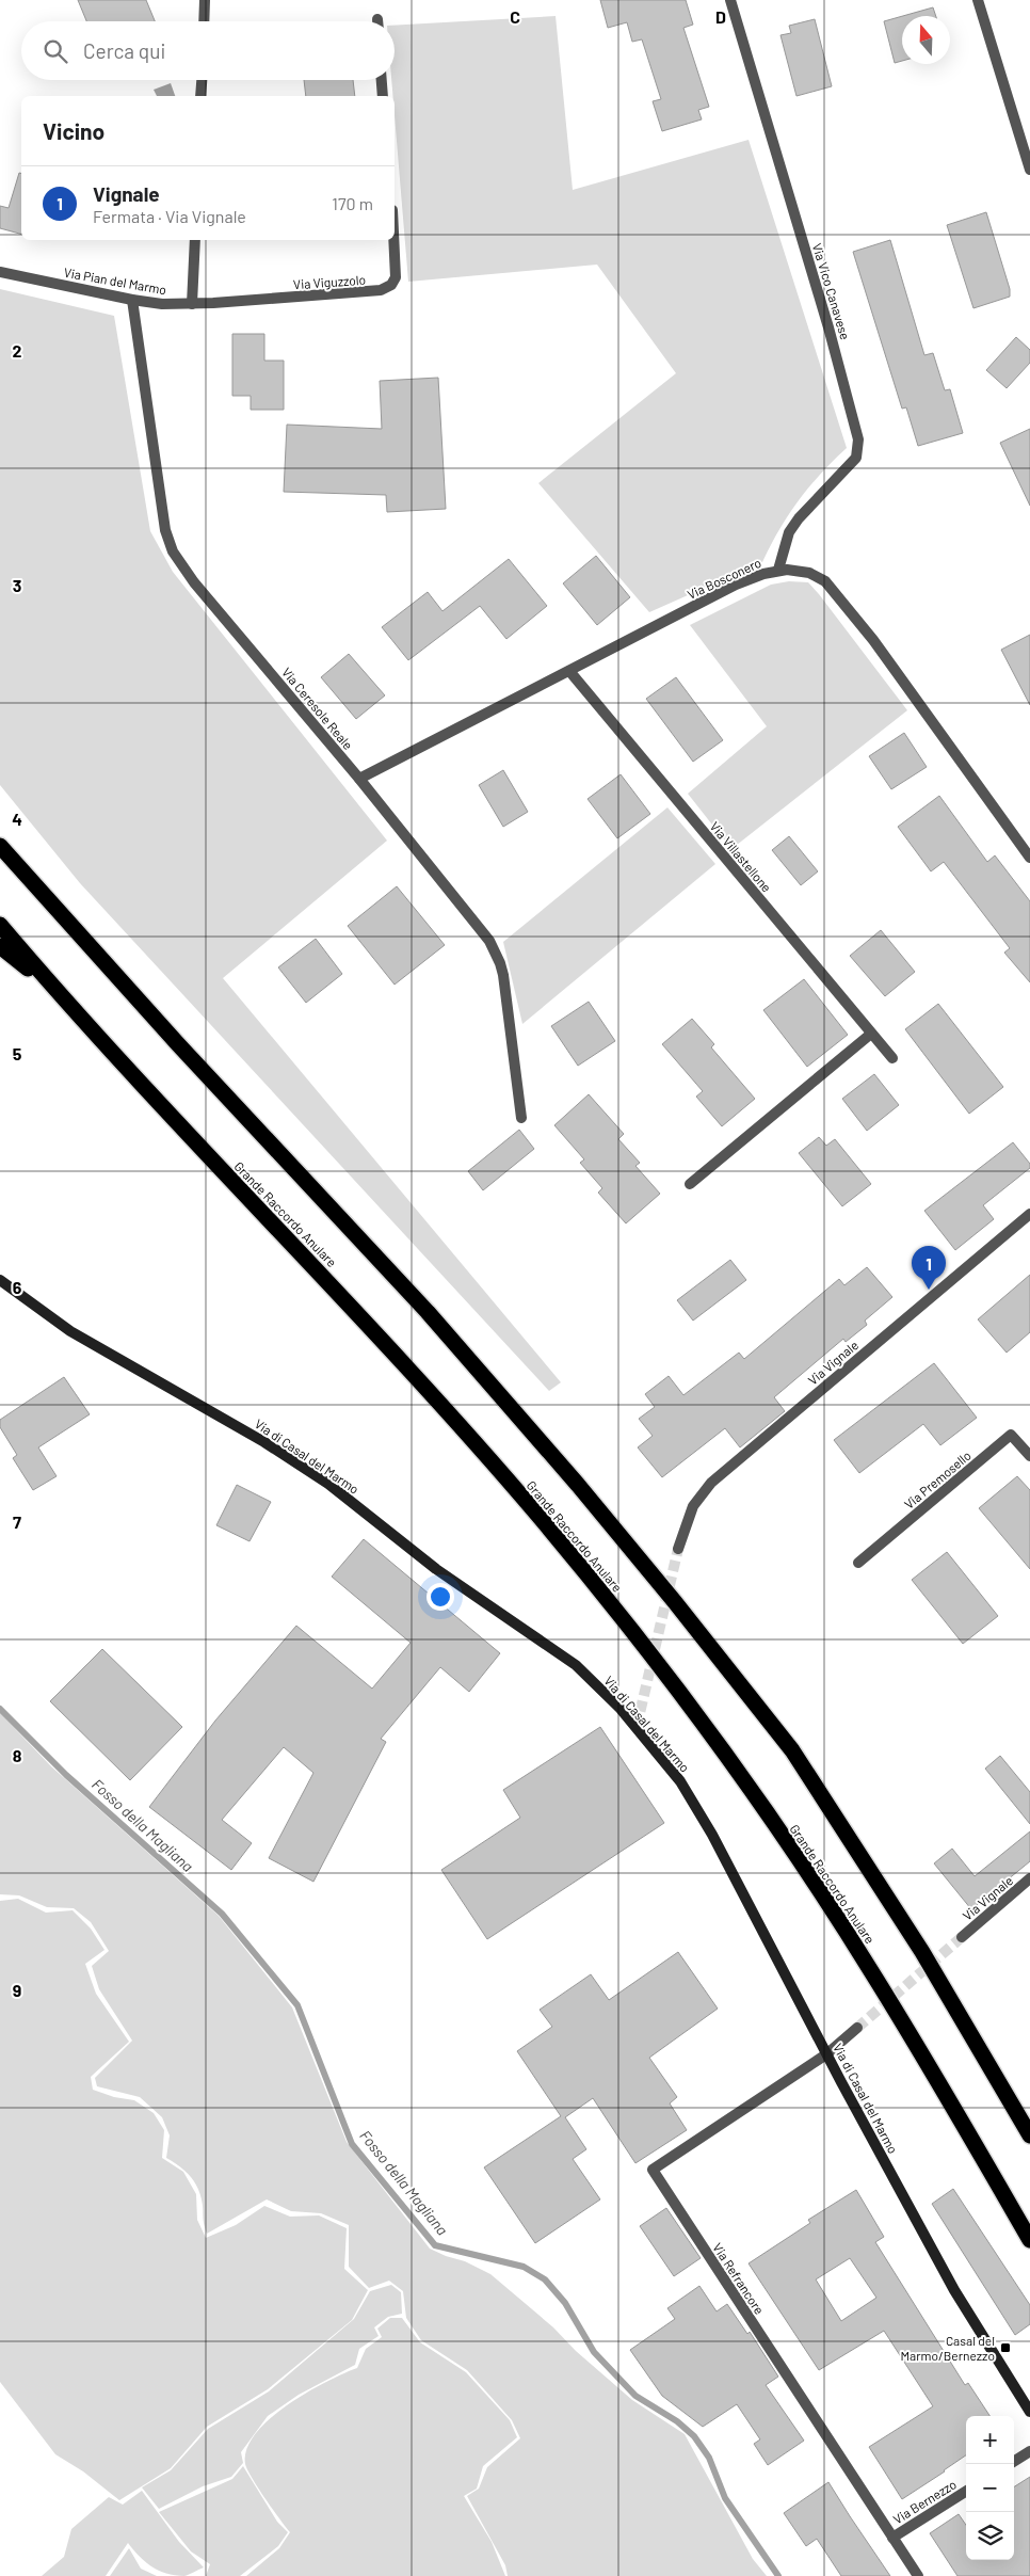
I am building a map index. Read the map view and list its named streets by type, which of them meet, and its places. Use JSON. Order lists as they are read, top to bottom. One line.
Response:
{"streets":{"highway":["Grande Raccordo Anulare"],"main road":["Via di Casal del Marmo"],"street":["Via Pian del Marmo","Via Viguzzolo","Via Vico Canavese","Via Bosconero","Via Ceresole Reale","Via Villastellone","Via Vignale","Via Premosello","Via Refrancore","Via Bernezzo"]},"crossings":[["Via Pian del Marmo","Via Viguzzolo"],["Via Pian del Marmo","Via Ceresole Reale"],["Via Vico Canavese","Via Bosconero"],["Via Bosconero","Via Ceresole Reale"],["Via Bosconero","Via Villastellone"],["Via di Casal del Marmo","Via Refrancore"],["Via Refrancore","Via Bernezzo"]],"water":["Fosso della Magliana"],"places":{"transit":["Casal del Marmo/Bernezzo"]},"north":"top","page":{"search":"Cerca qui","heading":"Vicino","list":[{"mark":"1","name":"Vignale","note":"Fermata · Via Vignale","value":"170 m"}],"pins":"1","map_buttons":["+","−"]},"grid":{"columns":["C","D"],"rows":["2","3","4","5","6","7","8","9"]}}
